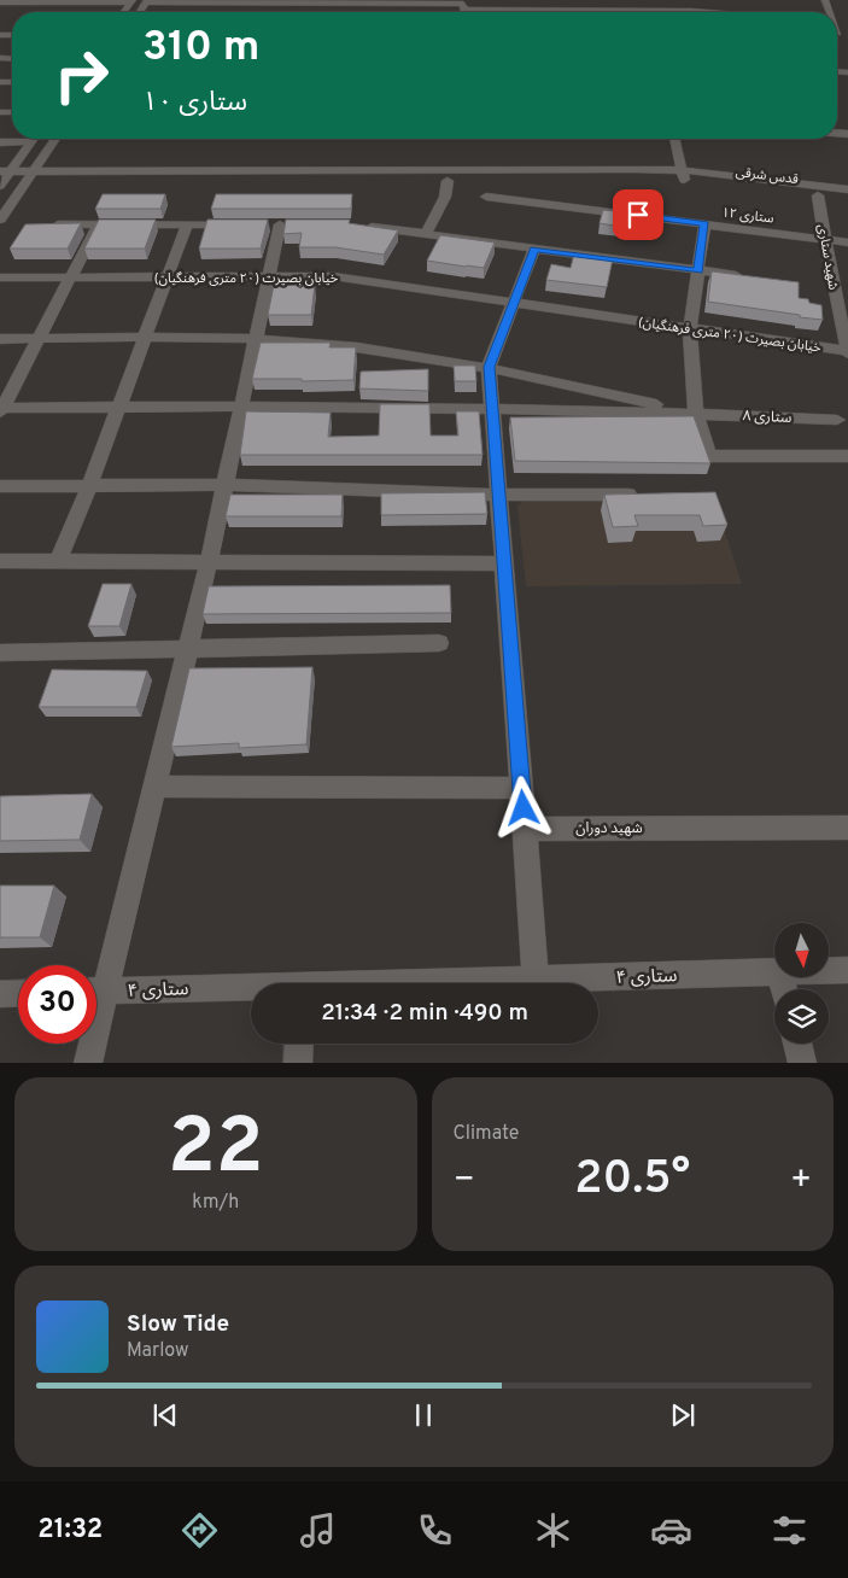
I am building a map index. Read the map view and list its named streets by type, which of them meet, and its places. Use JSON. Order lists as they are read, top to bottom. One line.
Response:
{"streets":{"street":["قدس شرقی","ستاری ۱۲","شهید ستاری","خیابان بصیرت (۲۰ متری فرهنگیان)","ستاری ۸","شهید دوران","ستاری ۴"]},"crossings":[["قدس شرقی","شهید ستاری"],["ستاری ۱۲","شهید ستاری"],["شهید ستاری","خیابان بصیرت (۲۰ متری فرهنگیان)"]],"north":"bottom","page":{"turn":["310 m","ستاری ۱۰"],"limit":"30","trip":"21:34 · 2 min · 490 m","tile":[["22","km/h"],"Climate"],"heat":["−","20.5°","+"],"song":["Slow Tide","Marlow"],"tabs":"21:32"}}
